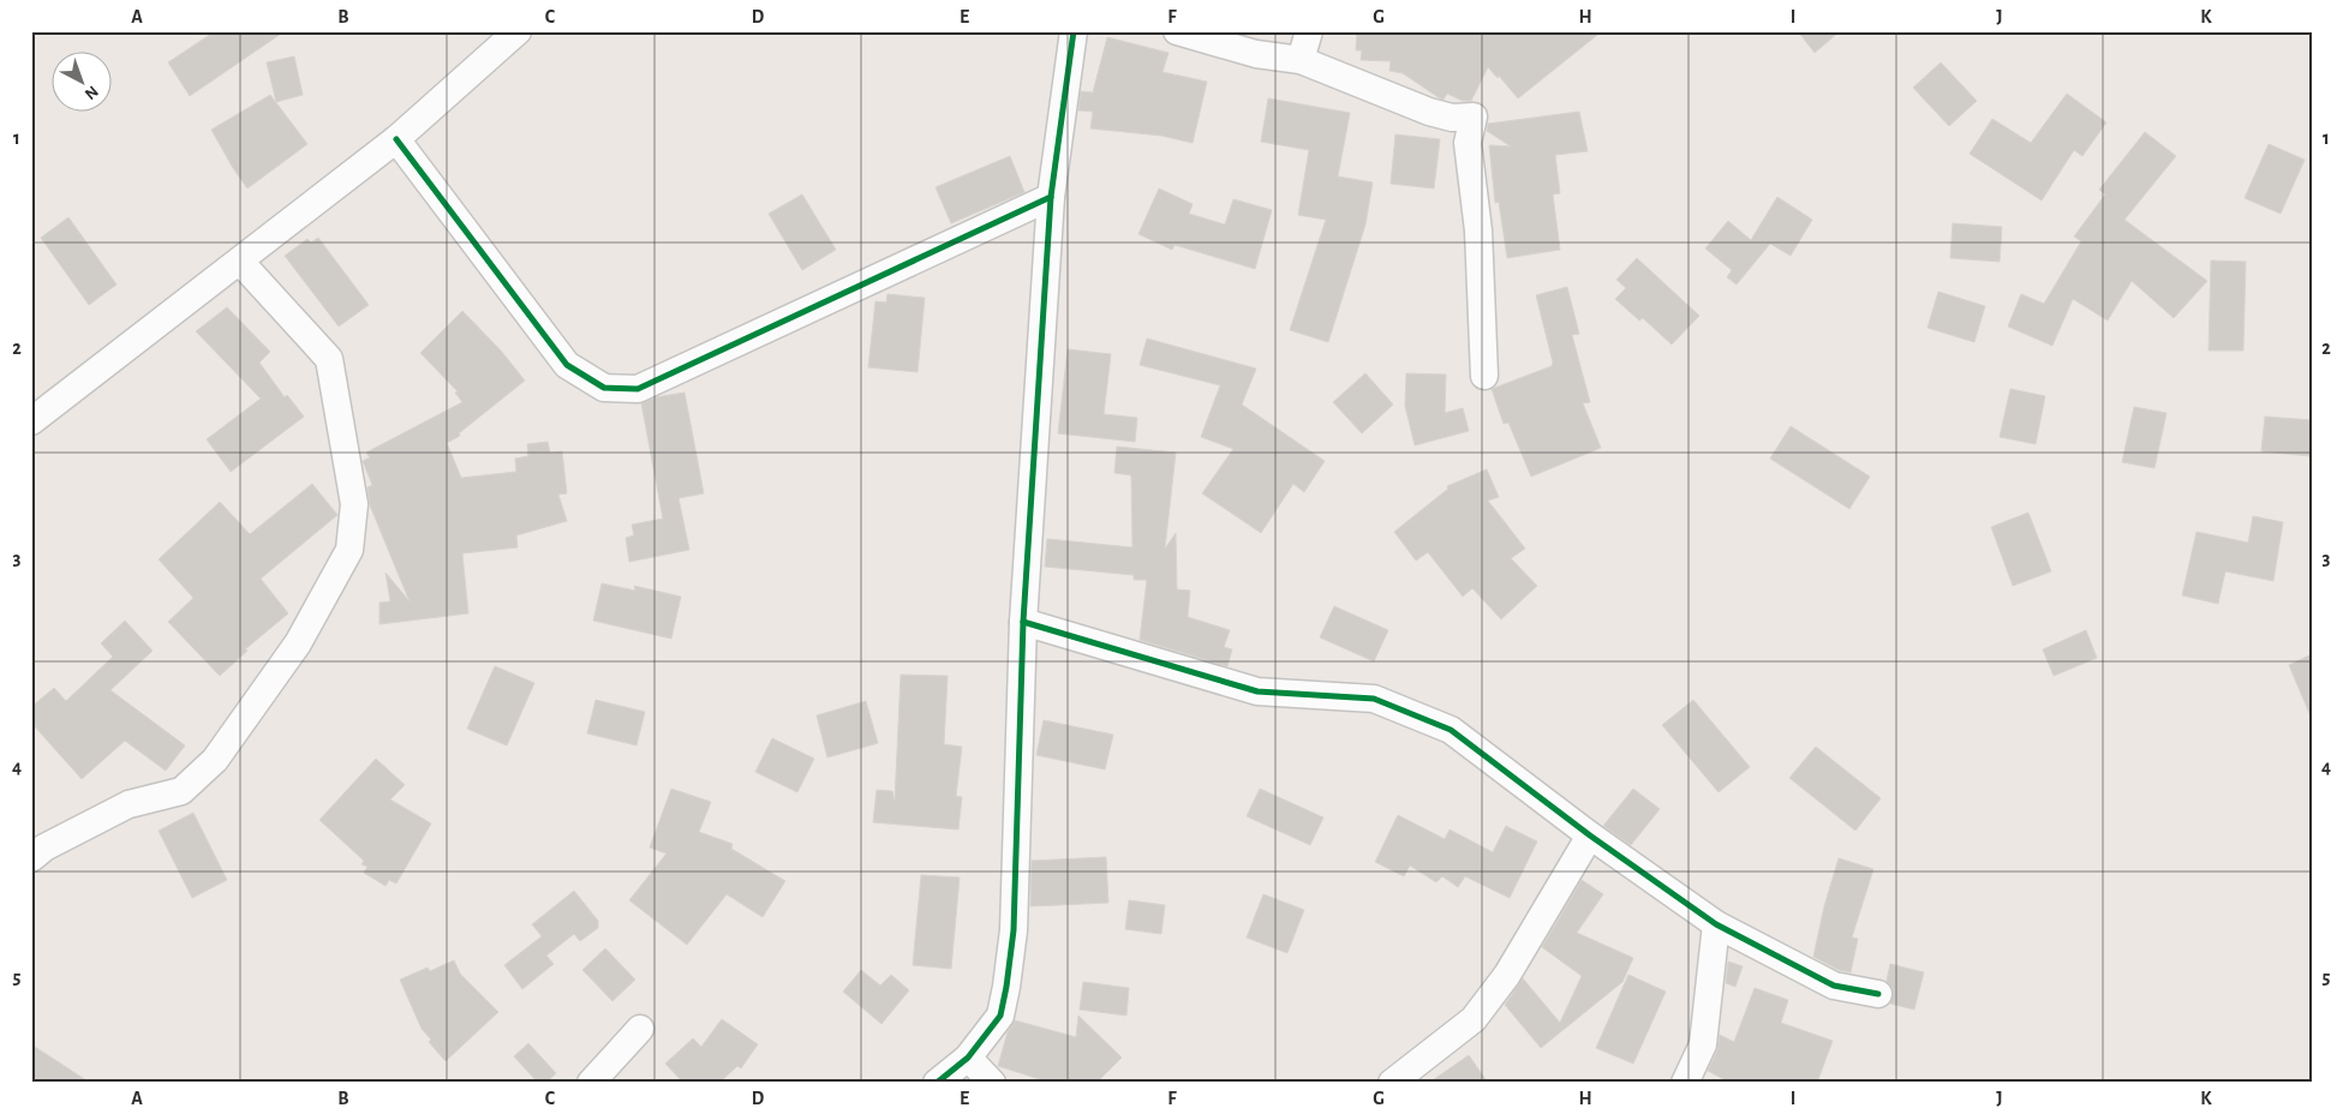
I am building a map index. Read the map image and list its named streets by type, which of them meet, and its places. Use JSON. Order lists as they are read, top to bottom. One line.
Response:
{"north":"bottom right","grid":{"columns":["A","B","C","D","E","F","G","H","I","J","K"],"rows":["1","2","3","4","5"]}}
